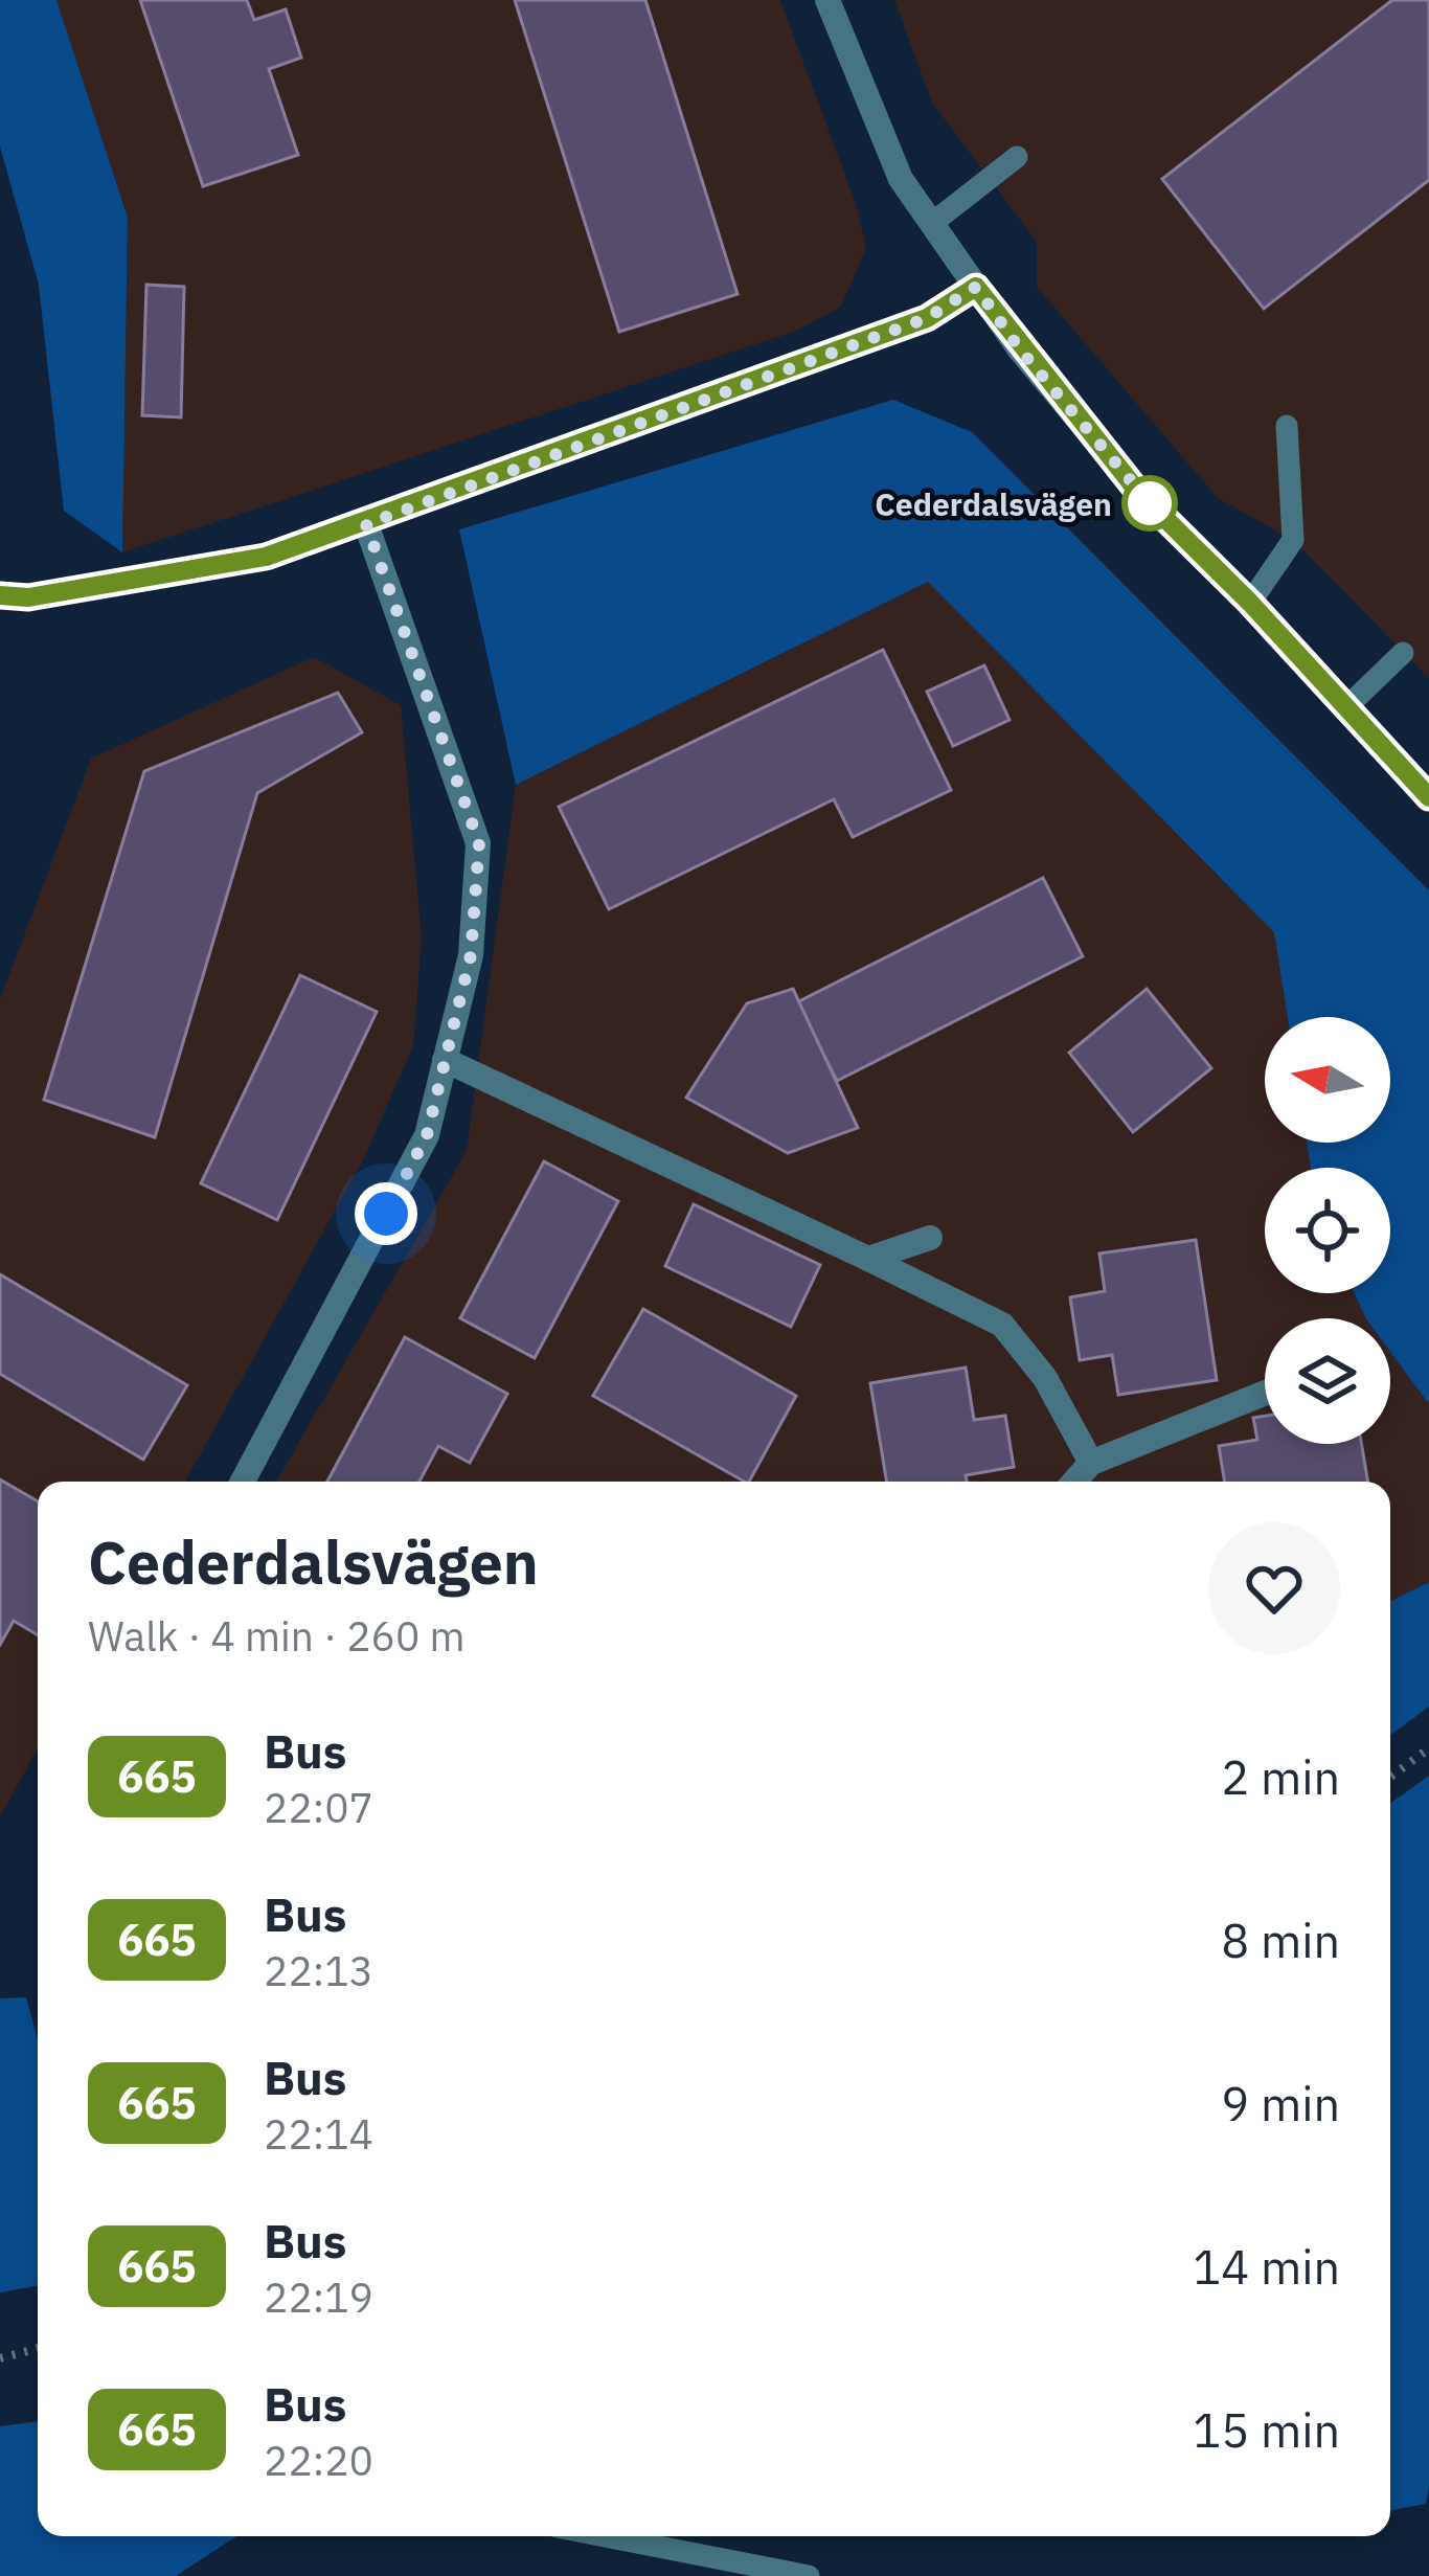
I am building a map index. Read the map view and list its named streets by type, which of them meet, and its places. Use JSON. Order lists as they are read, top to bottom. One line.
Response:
{"places":["Cederdalsvägen"],"lines":["bus line 665"],"north":"left","page":{"heading":["Cederdalsvägen","Walk · 4 min · 260 m"],"list":[{"mark":"665","name":"Bus","note":"22:07","value":"2 min"},{"mark":"665","name":"Bus","note":"22:13","value":"8 min"},{"mark":"665","name":"Bus","note":"22:14","value":"9 min"},{"mark":"665","name":"Bus","note":"22:19","value":"14 min"},{"mark":"665","name":"Bus","note":"22:20","value":"15 min"}]}}
